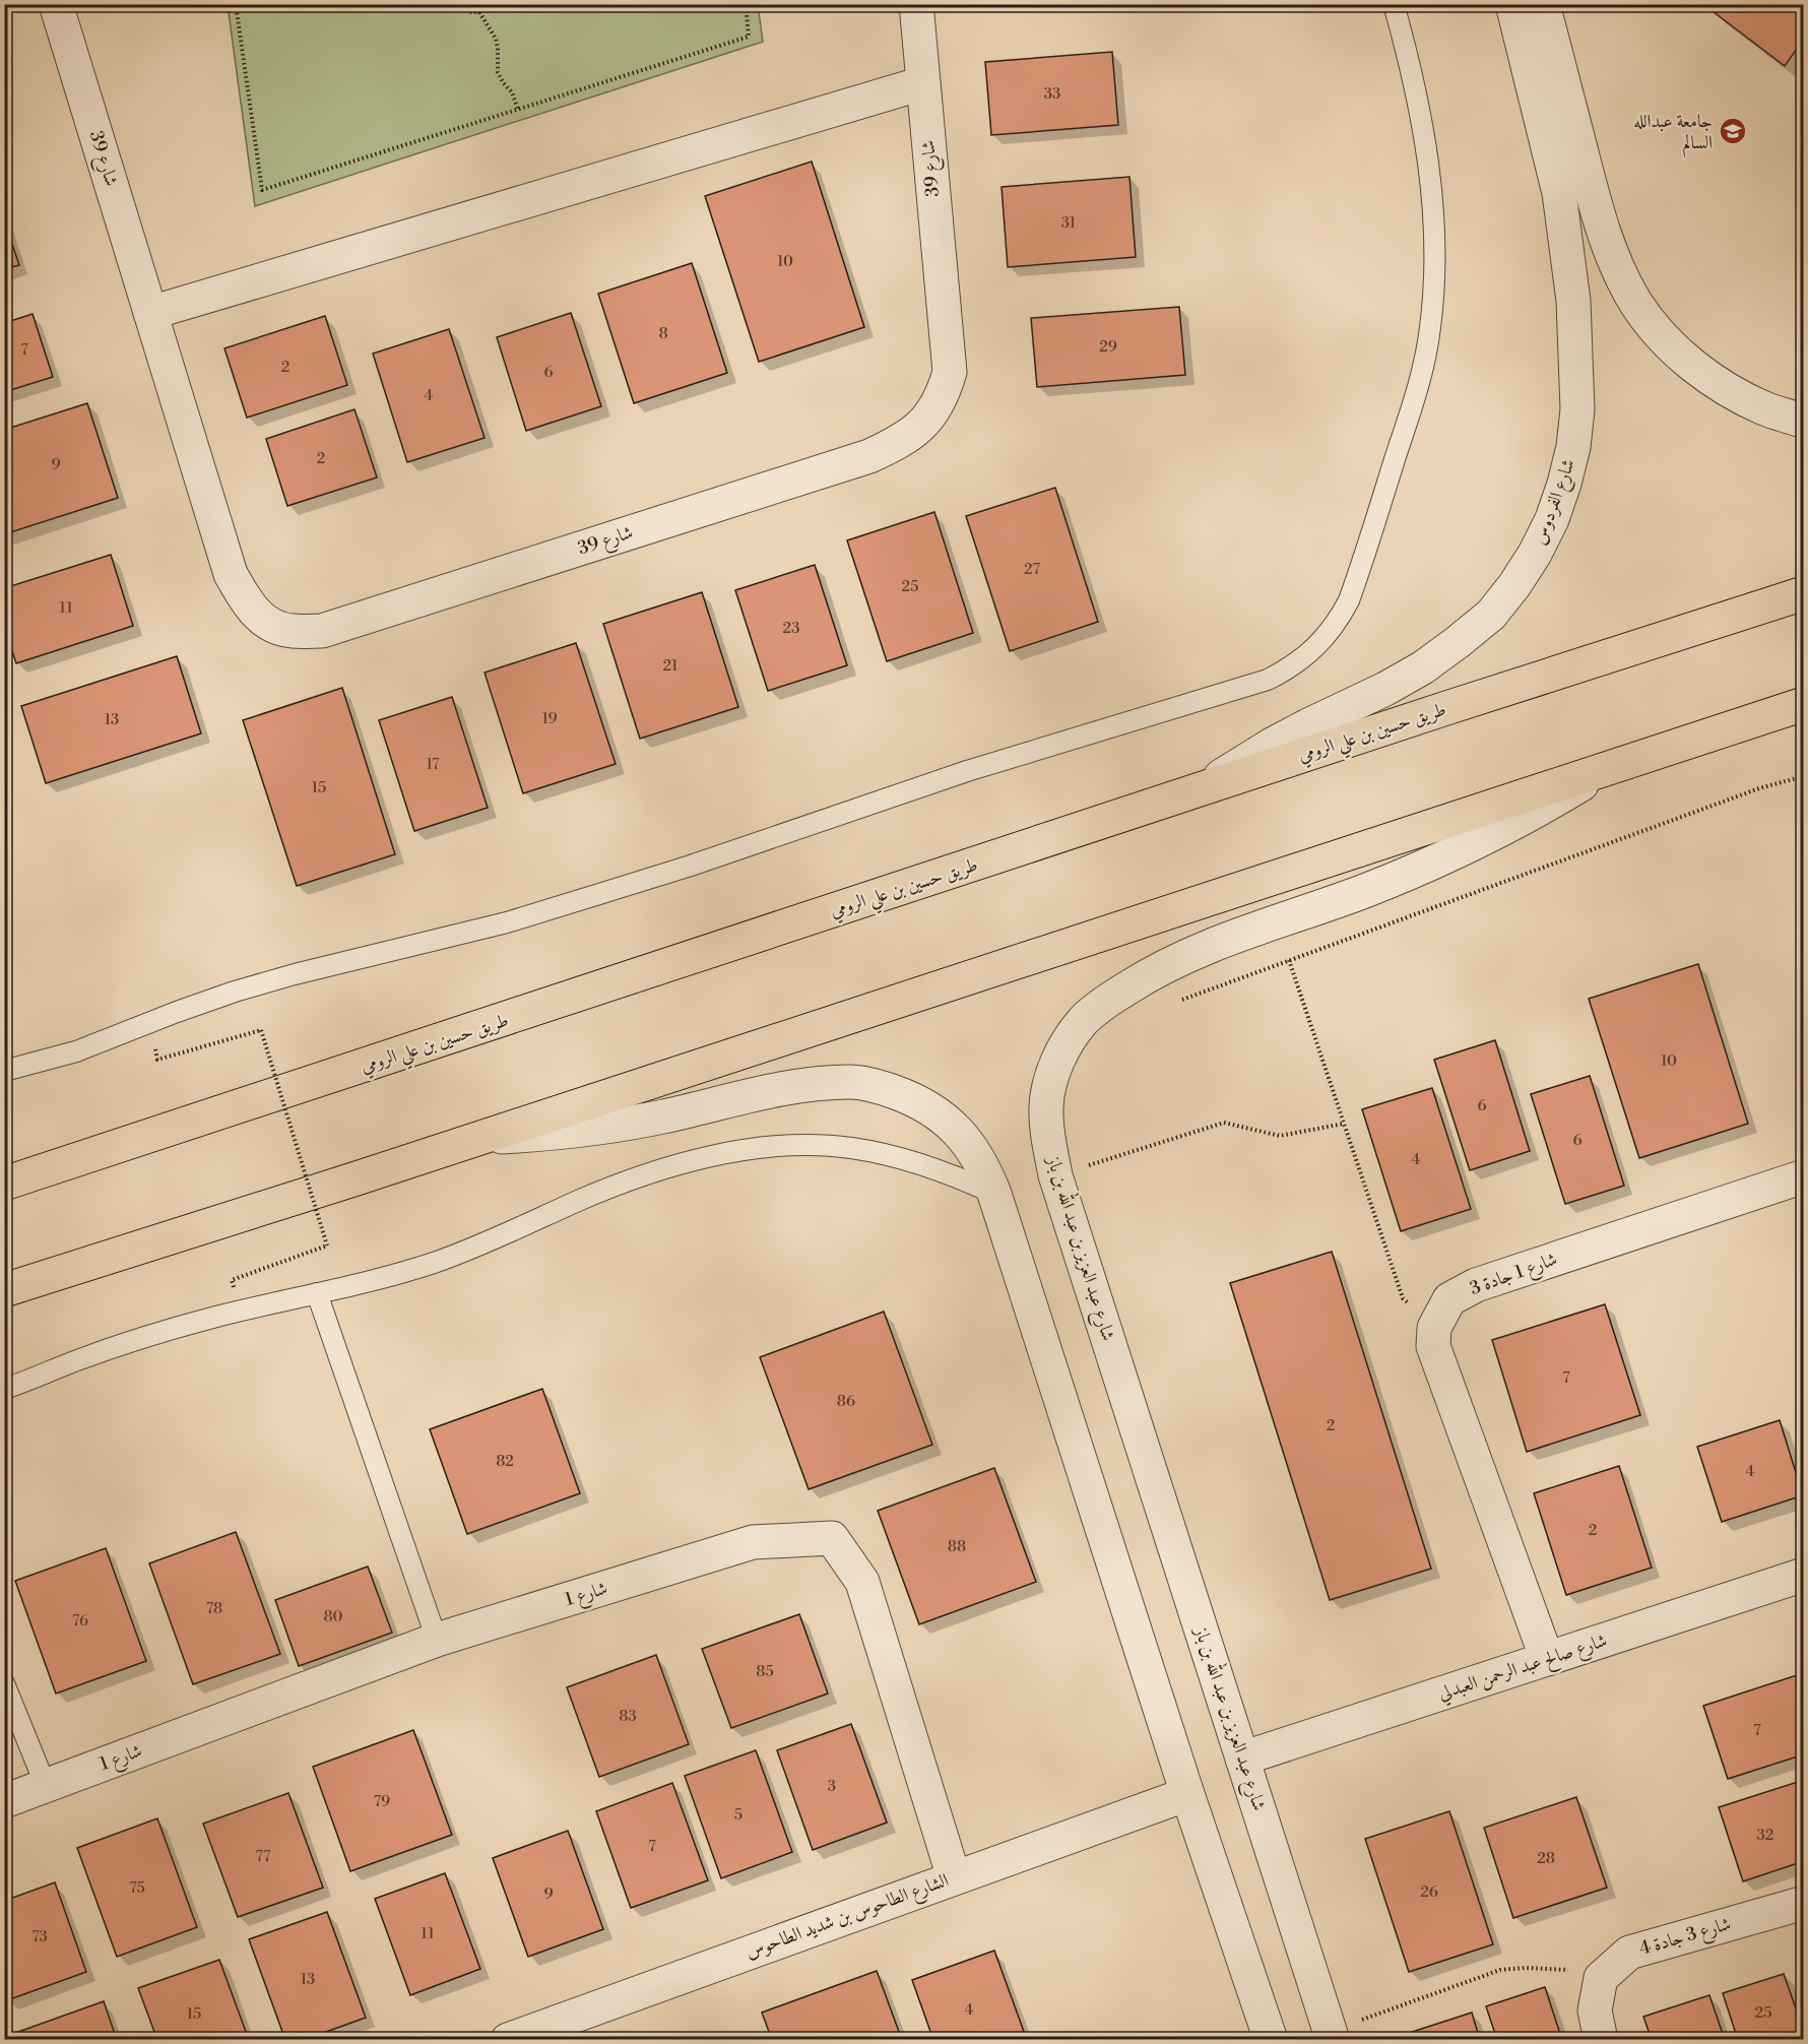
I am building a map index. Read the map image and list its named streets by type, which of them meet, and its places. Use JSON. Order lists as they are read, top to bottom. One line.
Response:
{"streets":{"highway":["طريق حسين بن علي الرومي"],"street":["شارع 39","شارع الفردوس","شارع عبد العزيز بن عبد الله بن باز","شارع 1 جادة 3","شارع 1","شارع صالح عبد الرحمن العبدلي","الشارع الطاحوس بن شديد الطاحوس","شارع 3 جادة 4"]},"crossings":[["شارع الفردوس","طريق حسين بن علي الرومي"],["شارع عبد العزيز بن عبد الله بن باز","شارع صالح عبد الرحمن العبدلي"],["شارع 1","الشارع الطاحوس بن شديد الطاحوس"]],"places":{"school or university":["جامعة عبدالله السالم"]},"house_numbers":["33","31","10","8","29","7","2","6","4","2","9","27","25","11","23","21","19","13","17","15","10","6","6","4","7","86","2","82","4","2","88","78","80","76","85","83","7","3","79","5","32","7","77","28","75","26","9","11","73","13","4","25","15"]}
